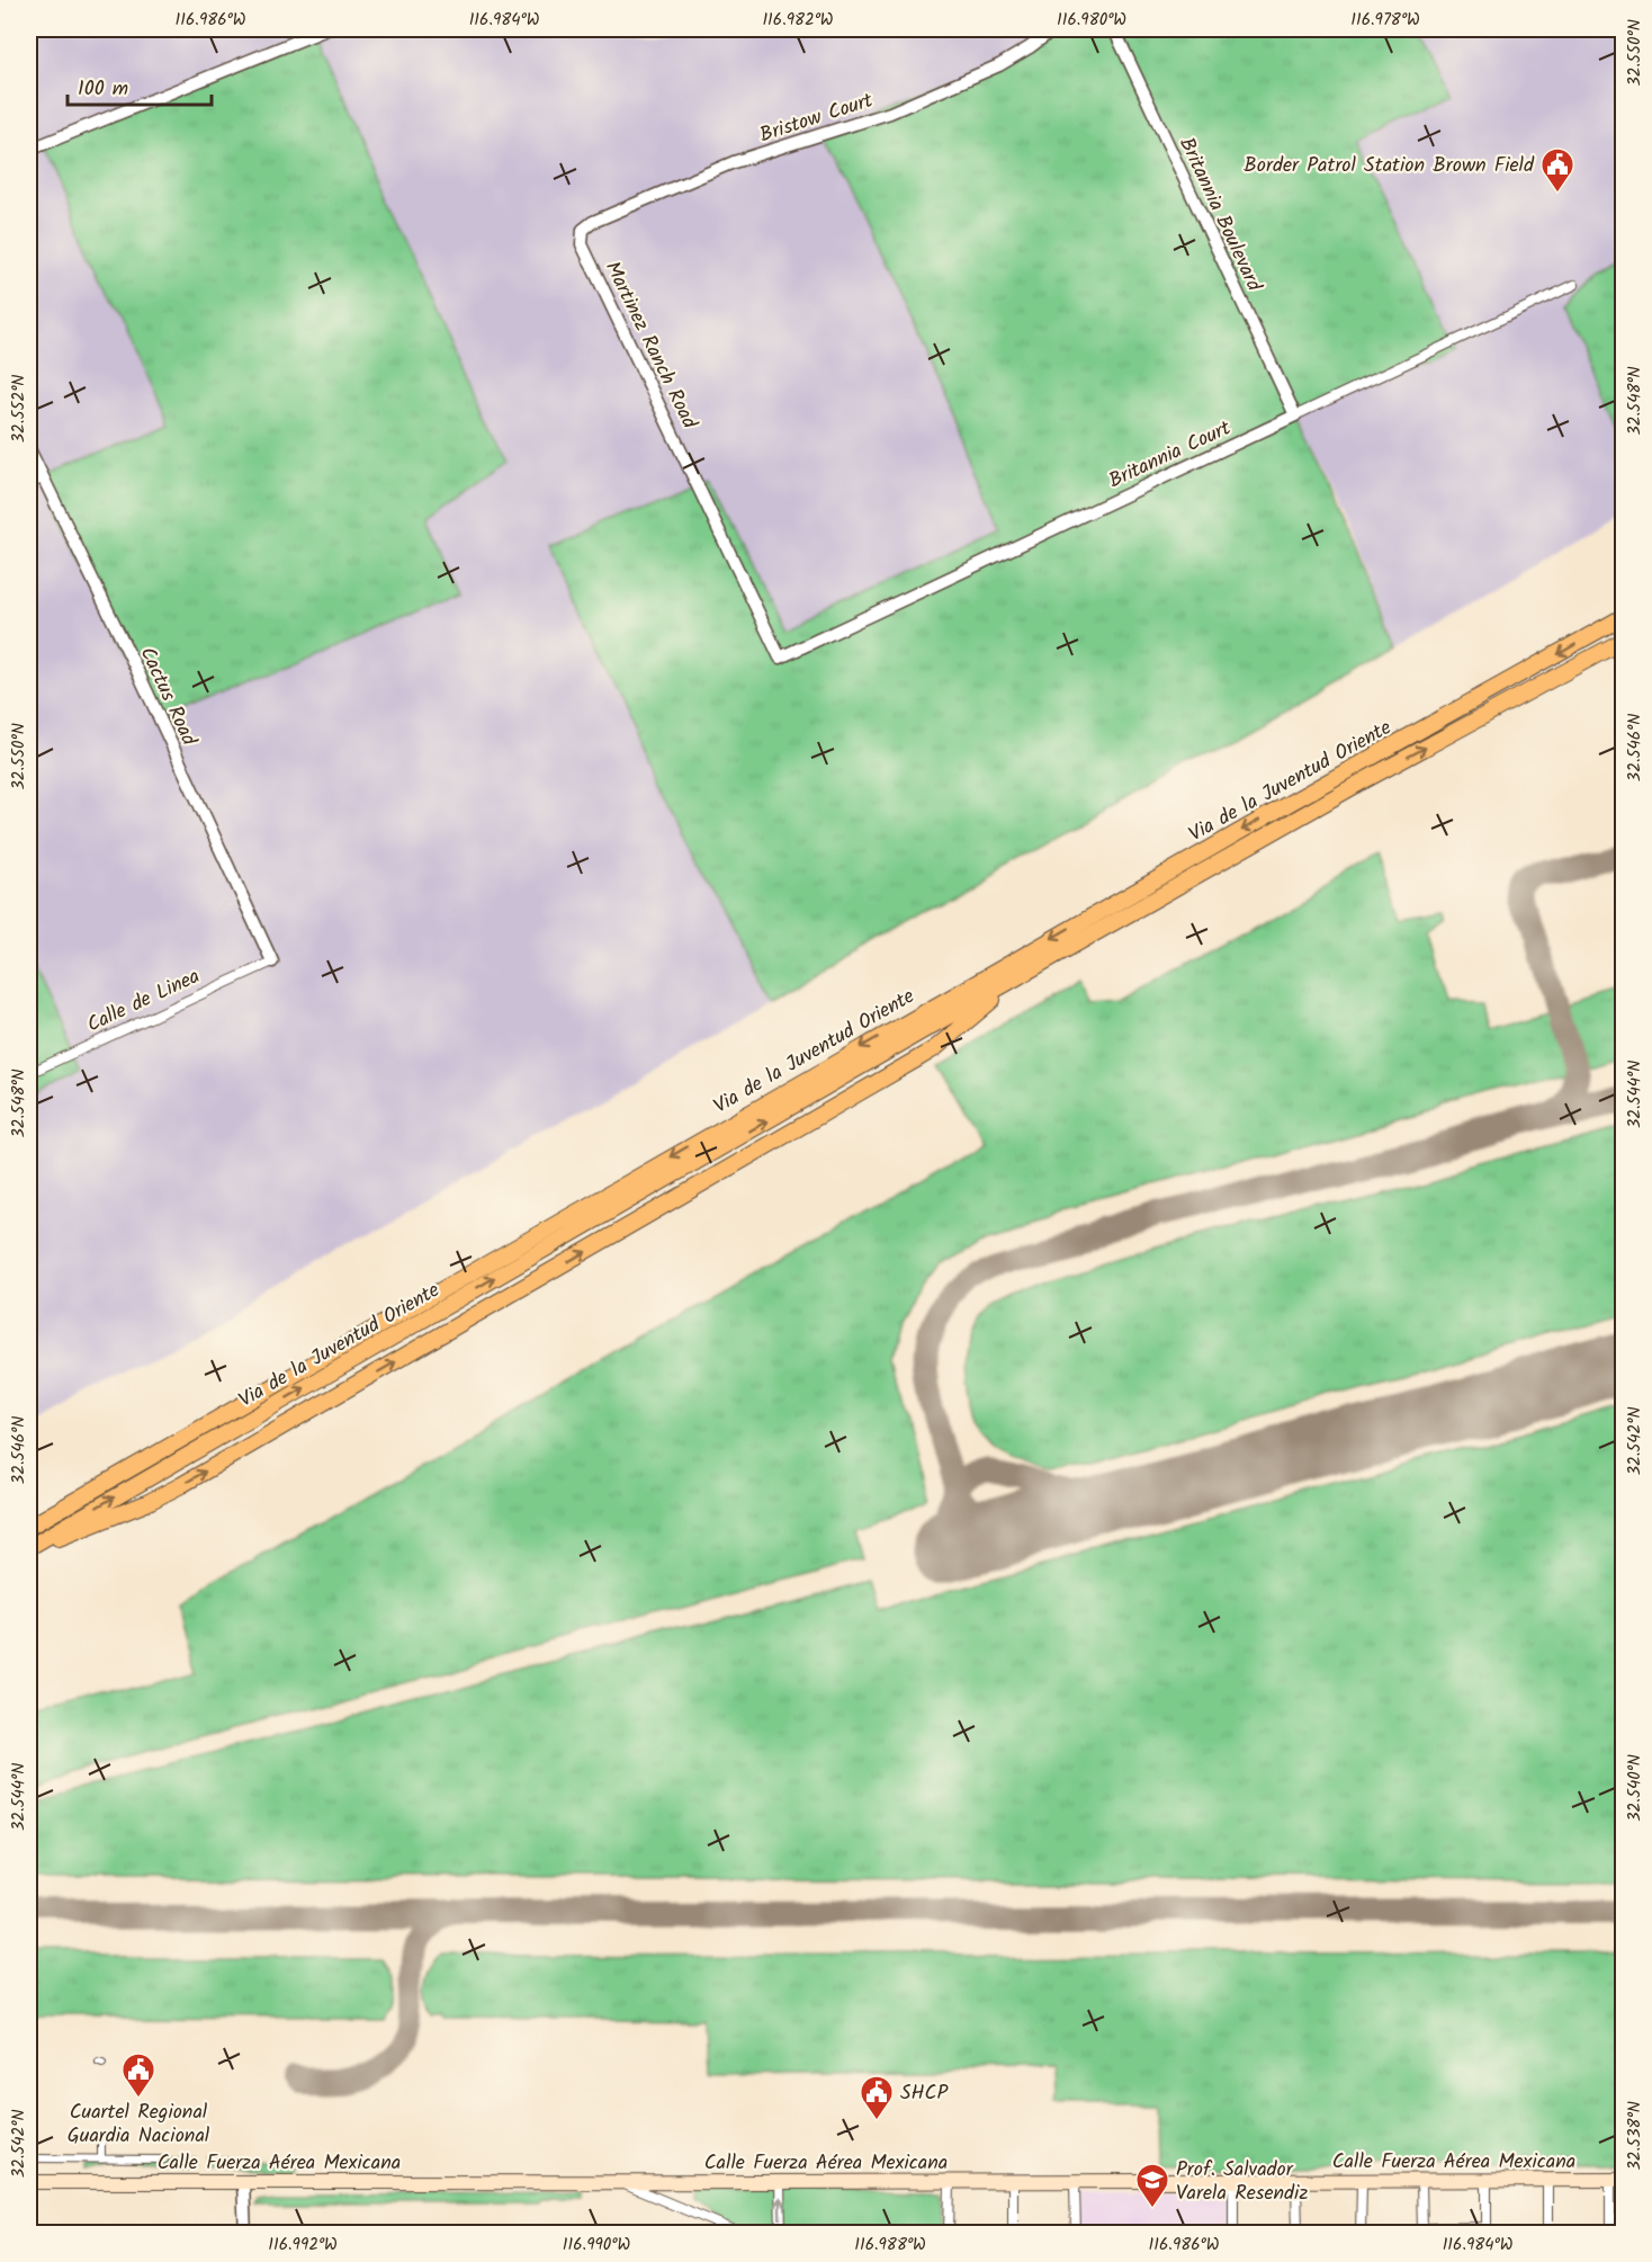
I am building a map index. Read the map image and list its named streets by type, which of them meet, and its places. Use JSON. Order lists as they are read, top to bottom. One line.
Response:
{"streets":{"highway":["Via de la Juventud Oriente"],"main road":["Calle Fuerza Aérea Mexicana"],"street":["Bristow Court","Britannia Boulevard","Martinez Ranch Road","Britannia Court","Cactus Road","Calle de Linea"]},"crossings":[["Bristow Court","Martinez Ranch Road"],["Britannia Boulevard","Britannia Court"],["Martinez Ranch Road","Britannia Court"],["Cactus Road","Calle de Linea"]],"places":{"public building":["Border Patrol Station Brown Field","Cuartel Regional Guardia Nacional","SHCP"],"school or university":["Prof. Salvador Varela Resendiz"]},"scale_bar":"100 m","coordinates":["116.986°W","116.984°W","116.982°W","116.980°W","116.978°W","32.550°N","32.548°N","32.552°N","32.546°N","32.544°N","32.542°N","32.540°N","32.538°N","116.992°W","116.990°W","116.988°W"]}
